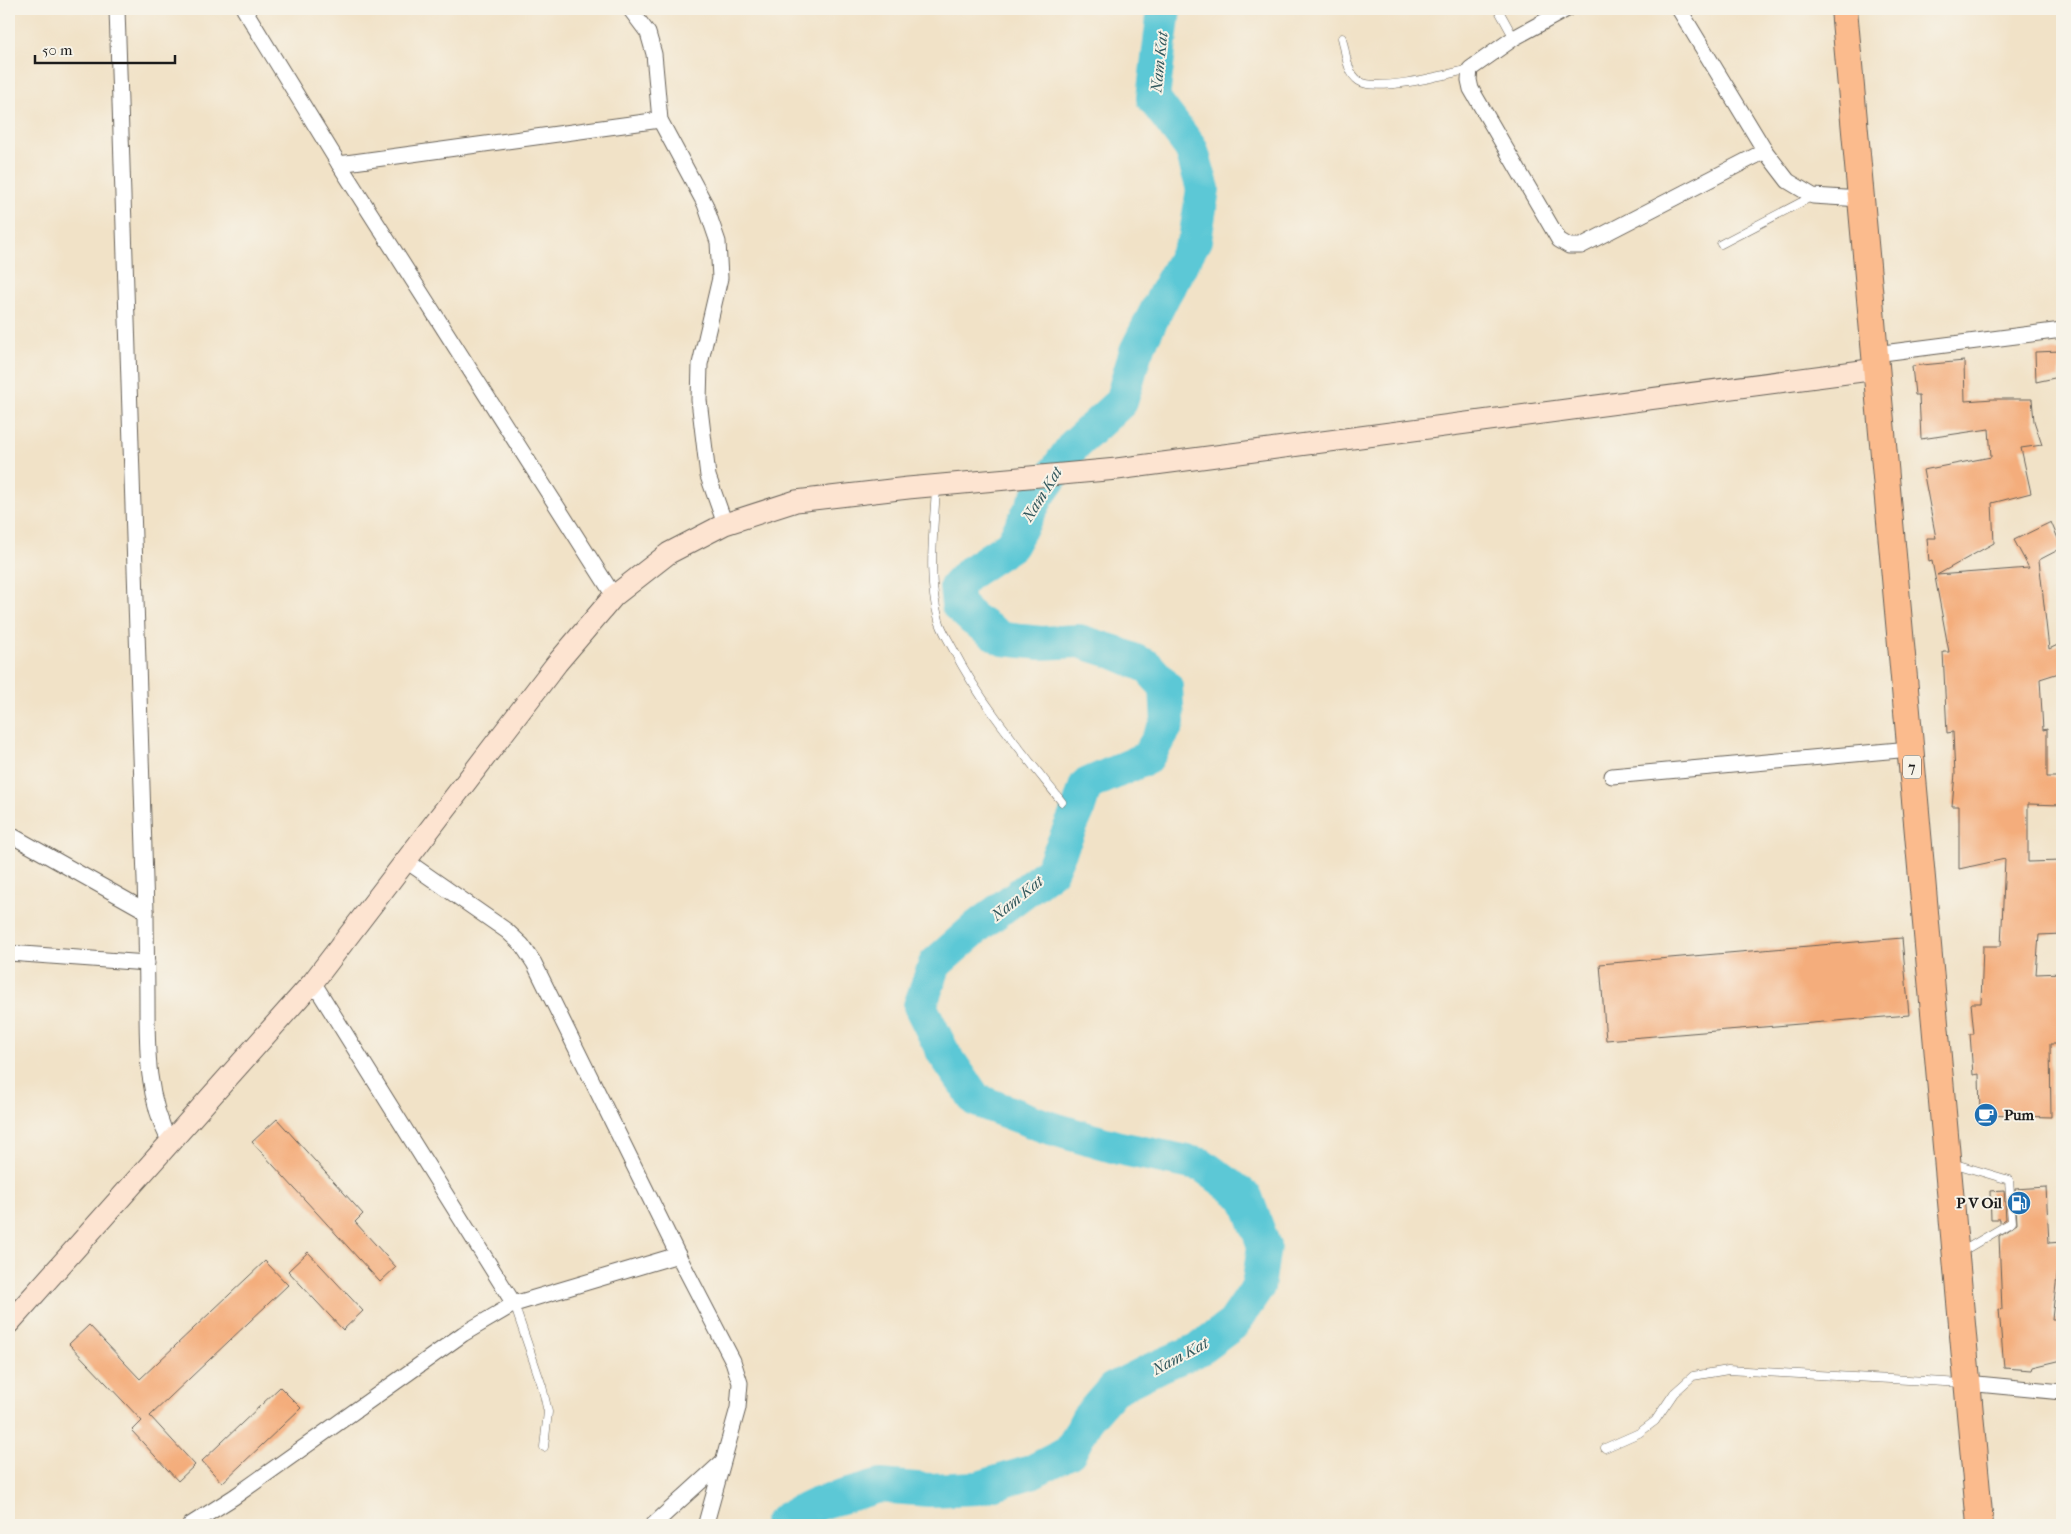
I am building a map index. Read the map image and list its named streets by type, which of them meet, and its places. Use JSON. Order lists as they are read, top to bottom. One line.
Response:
{"streets":{"highway":["7"]},"water":["Nam Kat"],"places":{"cafe":["Pum"],"fuel station":["P V Oil"]},"scale_bar":"50 m"}
